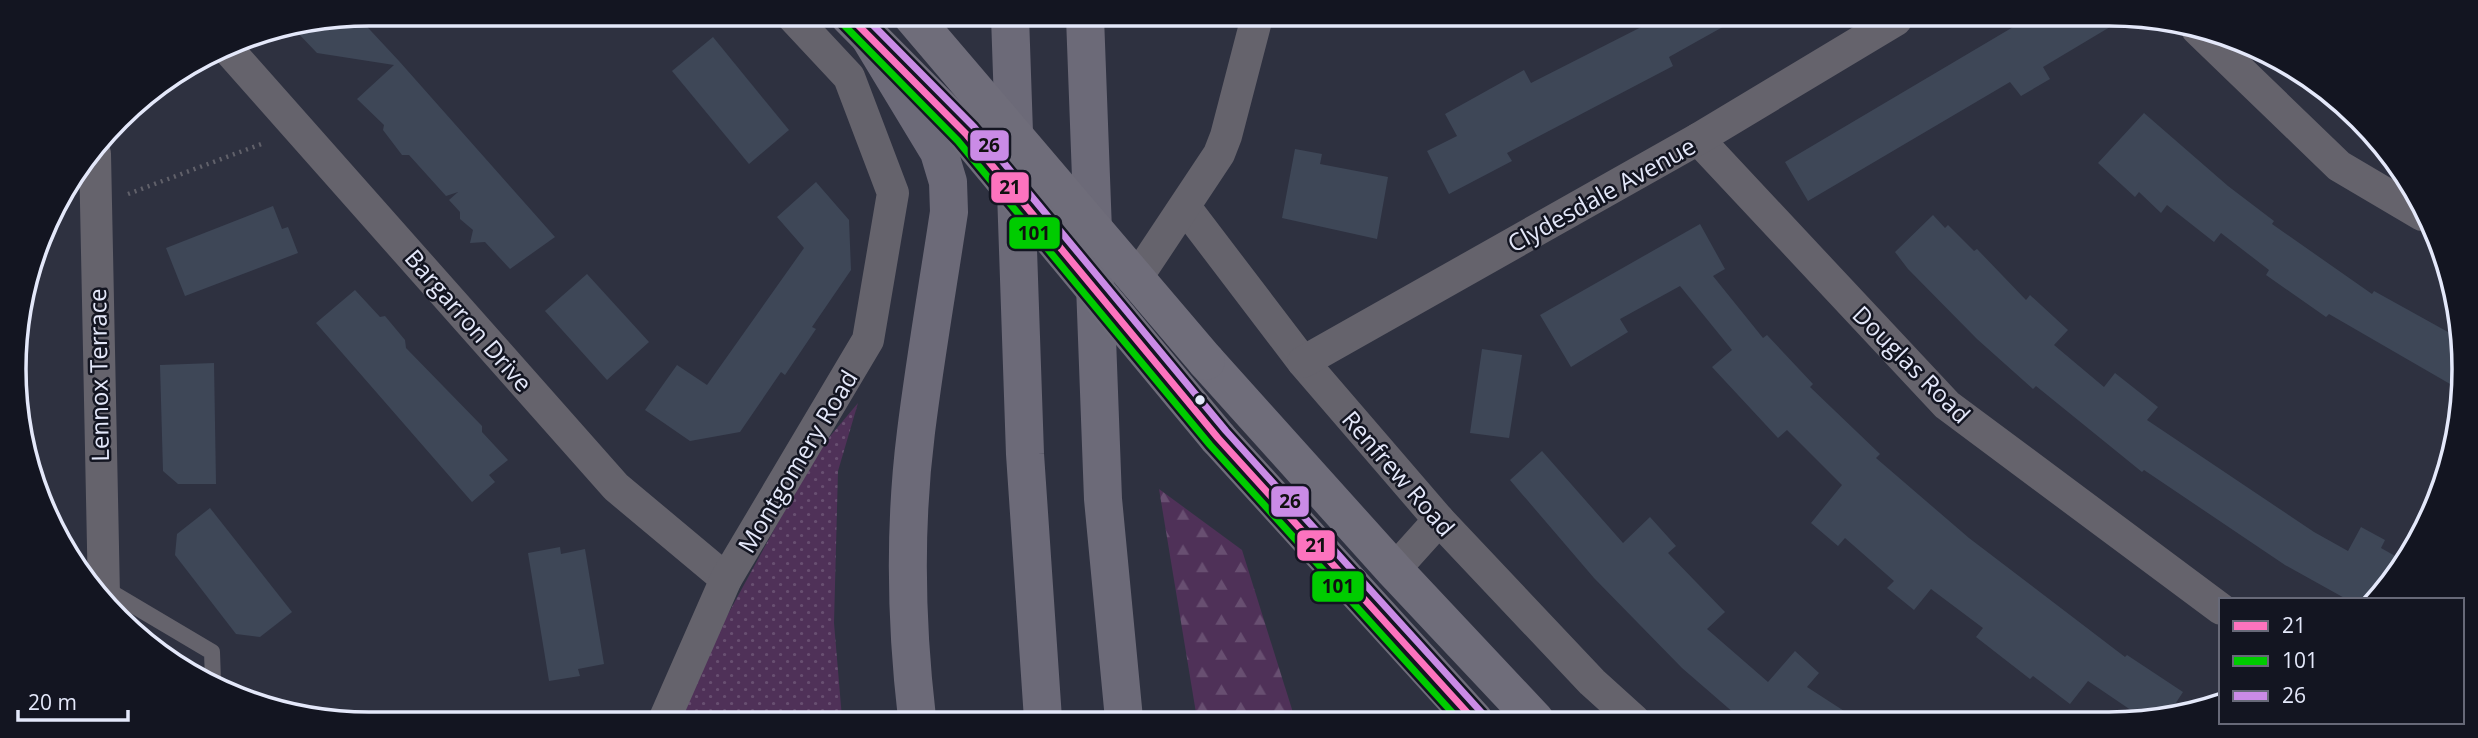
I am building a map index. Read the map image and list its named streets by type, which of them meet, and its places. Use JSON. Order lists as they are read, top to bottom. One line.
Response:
{"streets":{"street":["Clydesdale Avenue","Bargarron Drive","Douglas Road","Lennox Terrace","Montgomery Road","Renfrew Road"]},"crossings":[["Clydesdale Avenue","Douglas Road"],["Clydesdale Avenue","Renfrew Road"],["Bargarron Drive","Montgomery Road"]],"lines":["transit line 21","transit line 101","transit line 26"],"legend":["21","101","26"],"scale_bar":"20 m"}
